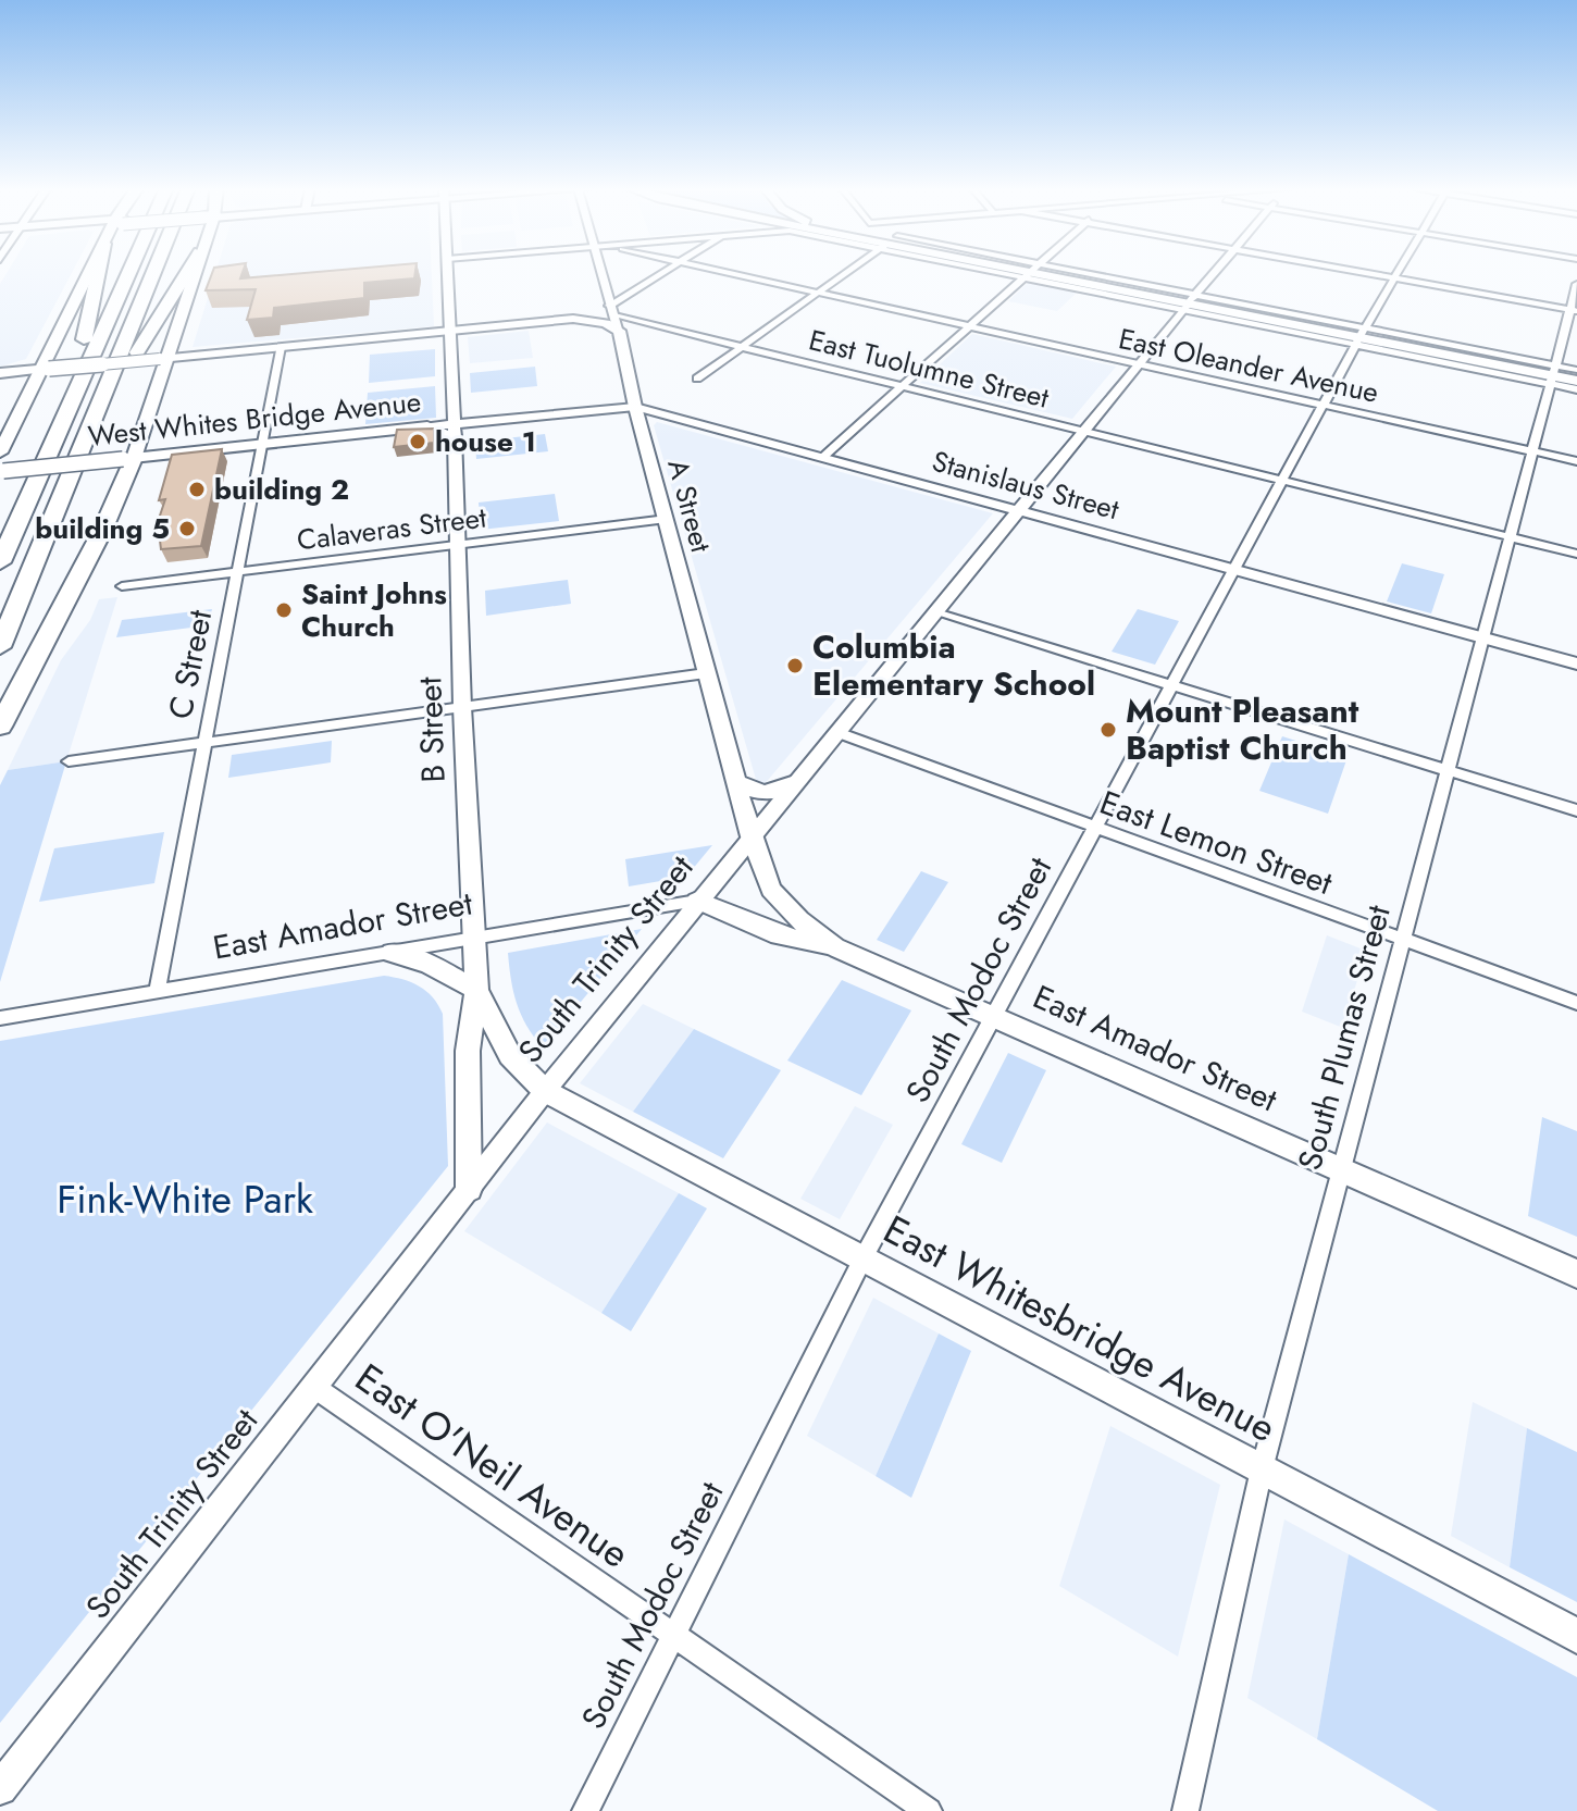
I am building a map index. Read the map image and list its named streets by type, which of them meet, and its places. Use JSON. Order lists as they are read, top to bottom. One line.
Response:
{"streets":{"main road":["East Tuolumne Street","West Whites Bridge Avenue","A Street","B Street","East Amador Street","East Whitesbridge Avenue"],"street":["East Oleander Avenue","Stanislaus Street","Calaveras Street","C Street","East Lemon Street","South Trinity Street","South Modoc Street","South Plumas Street","East O'Neil Avenue"]},"crossings":[["East Oleander Avenue","South Trinity Street"],["East Oleander Avenue","South Modoc Street"],["East Oleander Avenue","South Plumas Street"],["East Tuolumne Street","A Street"],["East Tuolumne Street","C Street"],["East Tuolumne Street","B Street"],["East Tuolumne Street","South Trinity Street"],["East Tuolumne Street","South Modoc Street"],["East Tuolumne Street","South Plumas Street"],["West Whites Bridge Avenue","Stanislaus Street"],["West Whites Bridge Avenue","C Street"],["West Whites Bridge Avenue","B Street"],["Stanislaus Street","A Street"],["Stanislaus Street","B Street"],["Stanislaus Street","South Trinity Street"],["Stanislaus Street","South Modoc Street"],["Stanislaus Street","South Plumas Street"],["A Street","Calaveras Street"],["A Street","East Amador Street"],["A Street","South Trinity Street"],["Calaveras Street","C Street"],["Calaveras Street","B Street"],["C Street","East Amador Street"],["B Street","East Amador Street"],["B Street","South Trinity Street"],["B Street","East Whitesbridge Avenue"],["East Lemon Street","South Trinity Street"],["East Lemon Street","South Modoc Street"],["East Lemon Street","South Plumas Street"],["East Amador Street","South Trinity Street"],["East Amador Street","South Modoc Street"],["East Amador Street","South Plumas Street"],["South Trinity Street","East Whitesbridge Avenue"],["South Trinity Street","East O'Neil Avenue"],["South Modoc Street","East Whitesbridge Avenue"],["South Modoc Street","East O'Neil Avenue"],["South Plumas Street","East Whitesbridge Avenue"]],"parks":["Fink-White Park"],"places":["house 1","building 2","building 5","Saint Johns Church","Columbia Elementary School","Mount Pleasant Baptist Church"]}
